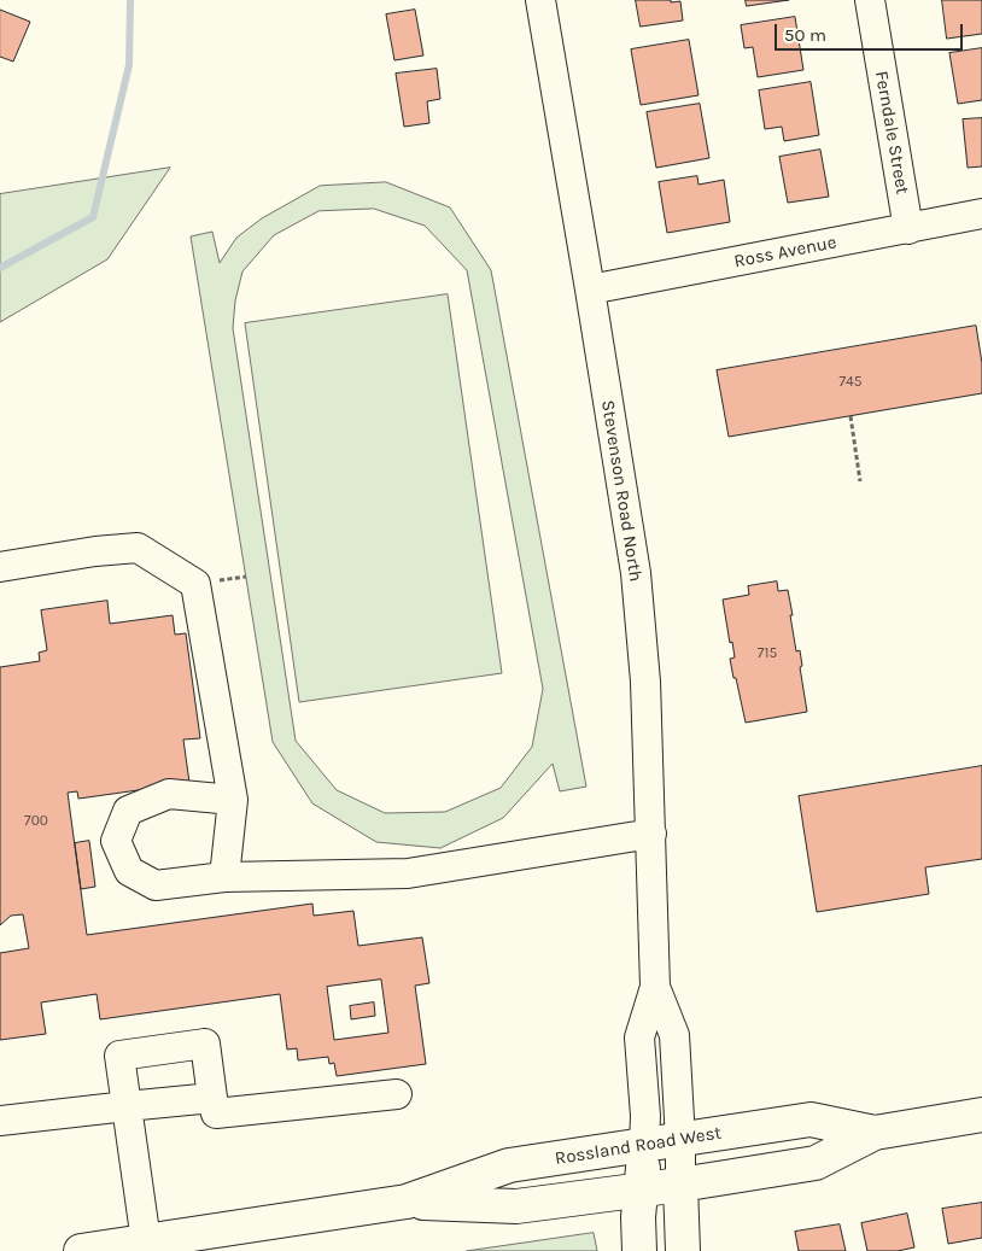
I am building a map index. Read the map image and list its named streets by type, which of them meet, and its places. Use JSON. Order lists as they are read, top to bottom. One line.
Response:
{"streets":{"main road":["Stevenson Road North","Rossland Road West"],"street":["Ferndale Street","Ross Avenue"]},"crossings":[["Ferndale Street","Ross Avenue"],["Ross Avenue","Stevenson Road North"],["Stevenson Road North","Rossland Road West"]],"house_numbers":["745","715","700"],"scale_bar":"50 m"}
